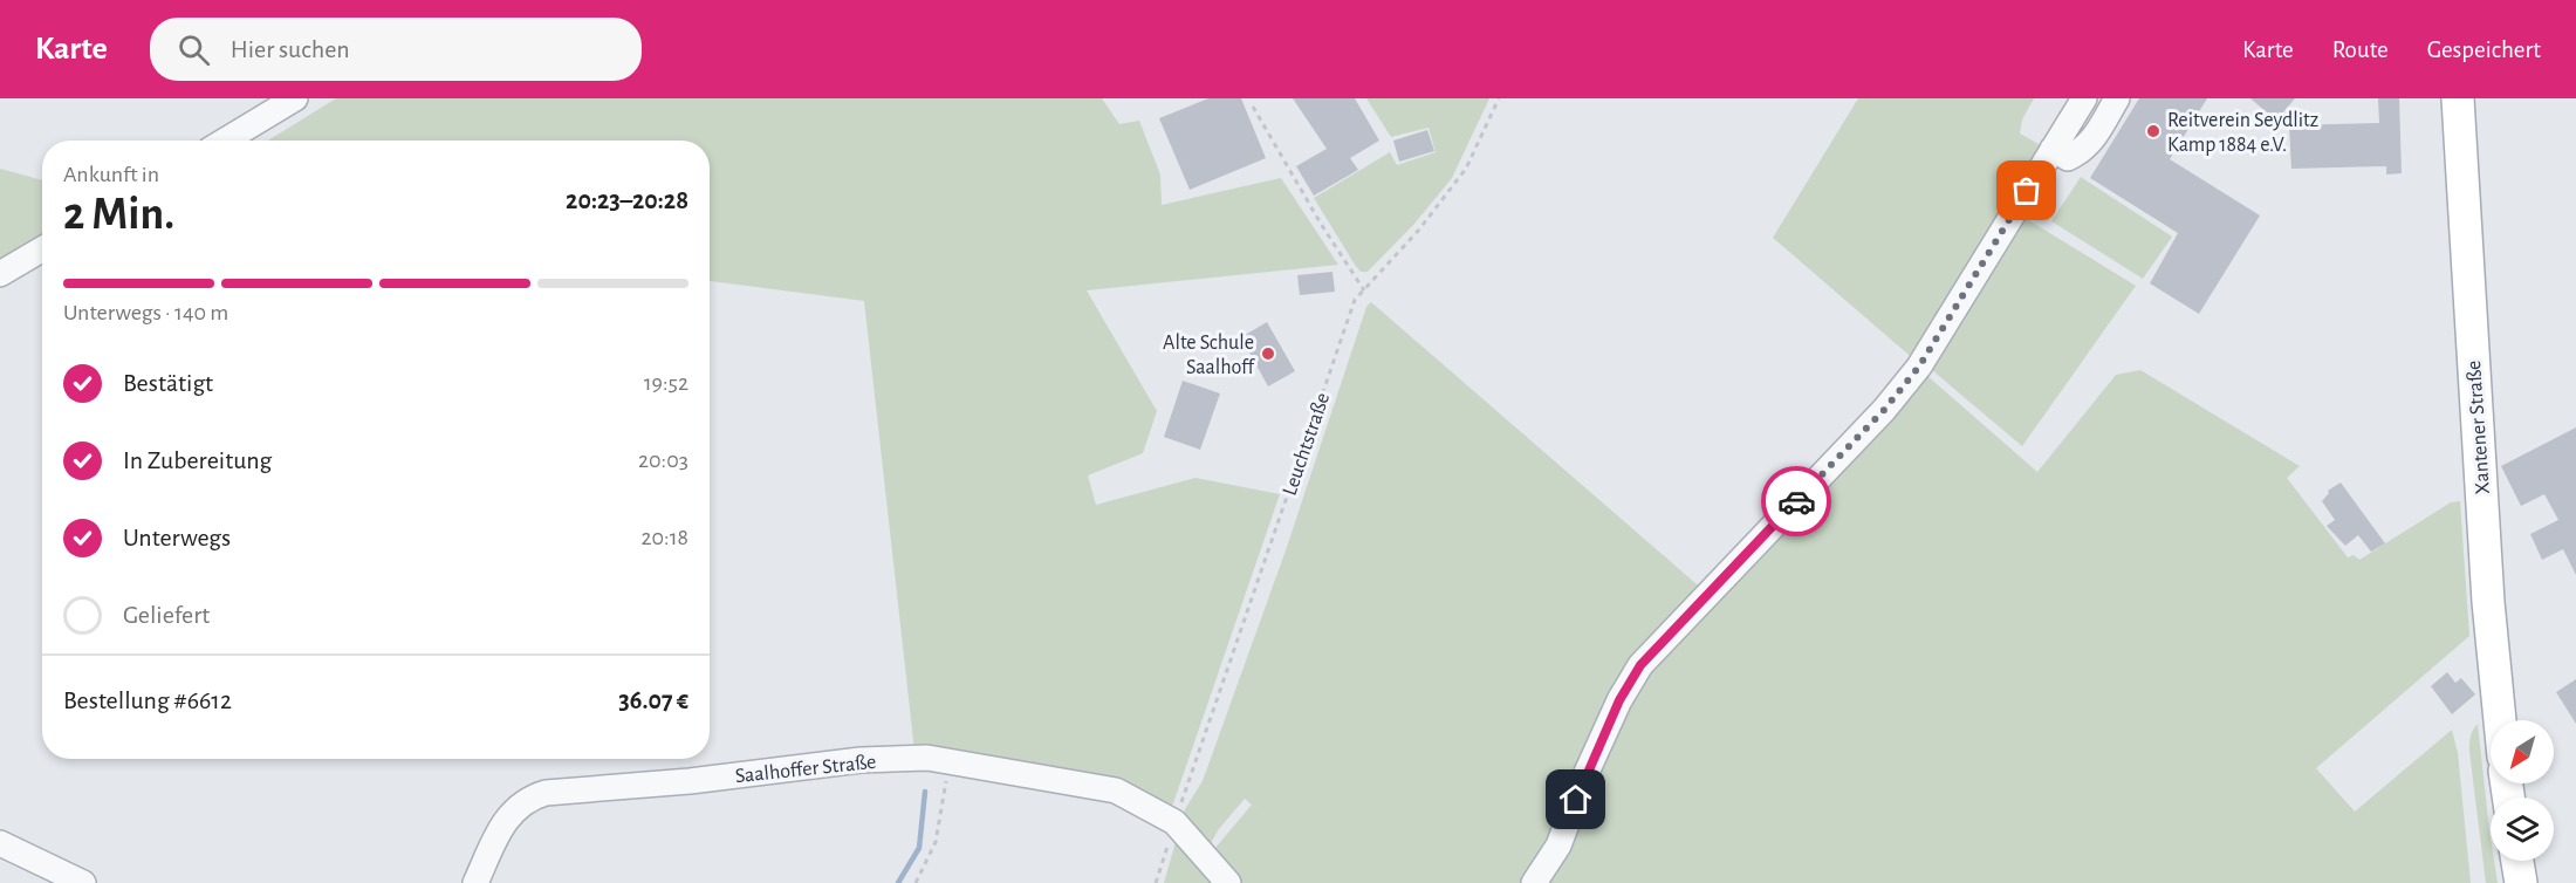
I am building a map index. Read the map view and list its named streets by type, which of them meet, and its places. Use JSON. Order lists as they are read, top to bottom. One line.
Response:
{"streets":{"main road":["Xantener Straße"],"street":["Saalhoffer Straße"],"path":["Leuchtstraße"]},"crossings":[["Leuchtstraße","Saalhoffer Straße"]],"places":["Reitverein Seydlitz Kamp 1884 e.V.","Alte Schule Saalhoff"],"north":"bottom left","page":{"header":"Karte","search":"Hier suchen","nav":["Karte","Route","Gespeichert"],"heading":["2 Min.","Ankunft in","20:23–20:28"],"panel":["Bestellung #6612","36.07 €"],"bar":"Unterwegs · 140 m","list":[["Bestätigt","19:52"],["In Zubereitung","20:03"],["Unterwegs","20:18"],"Geliefert"]}}
